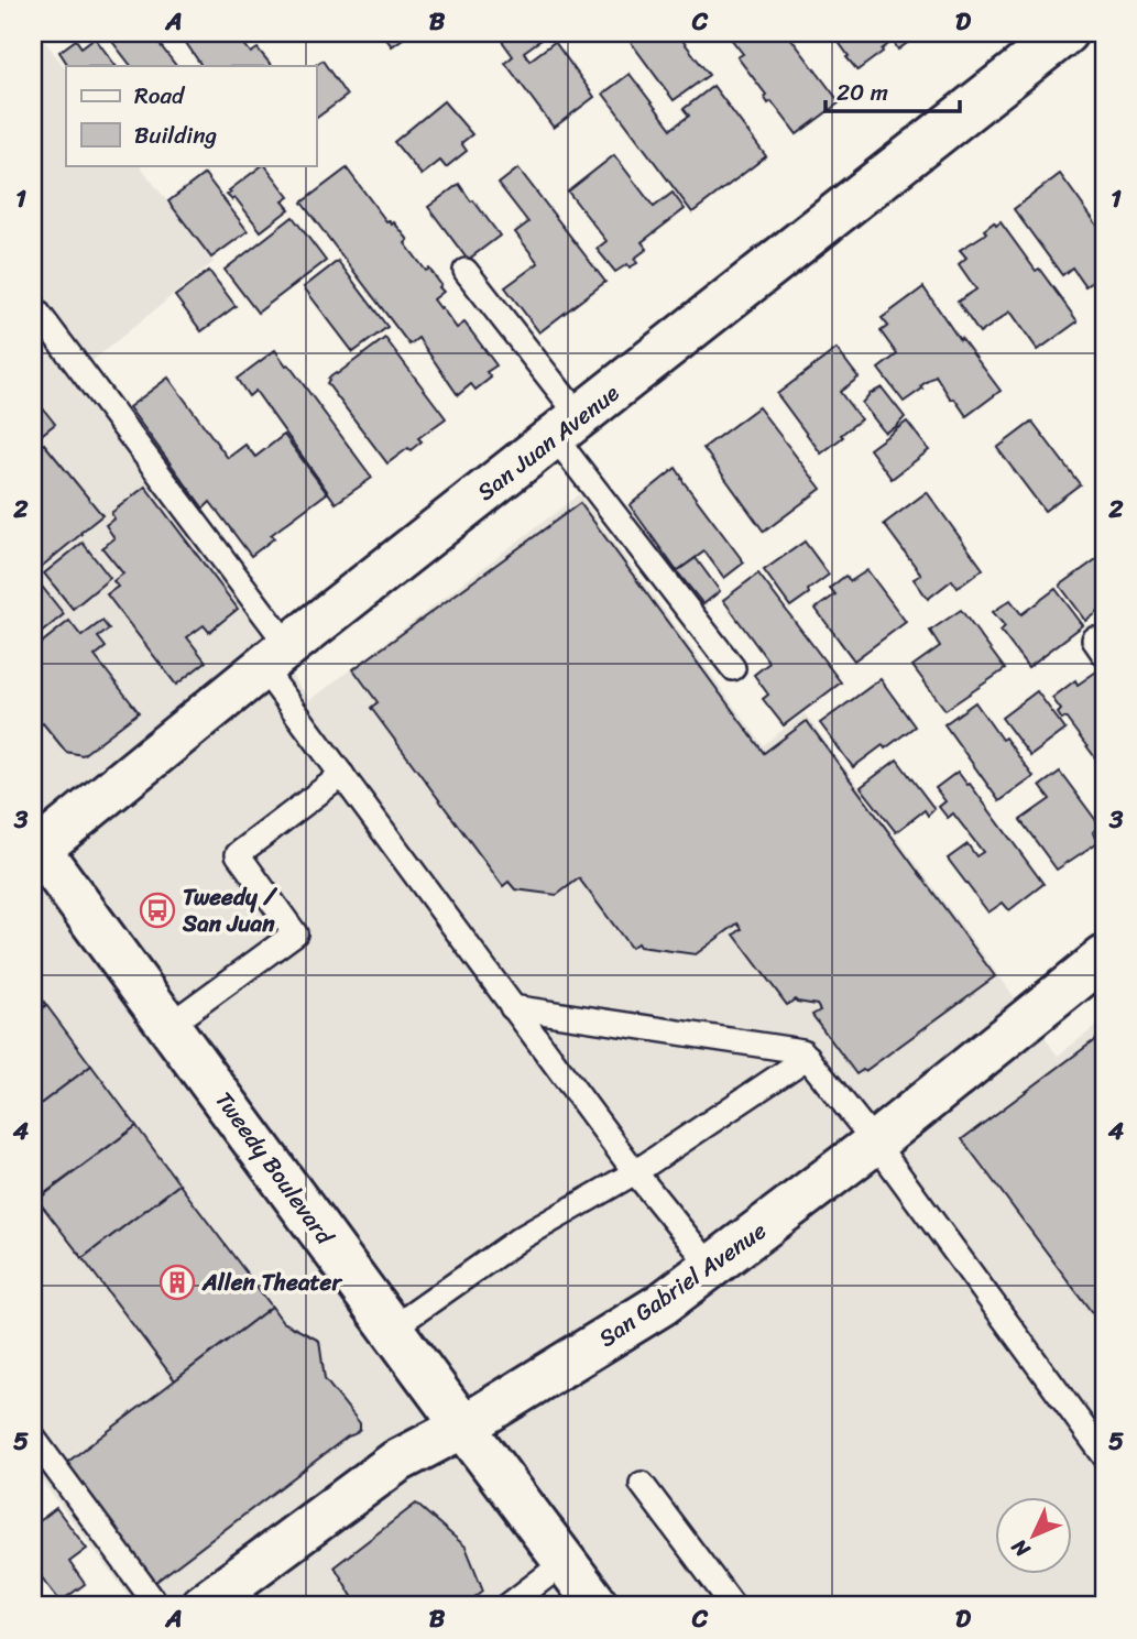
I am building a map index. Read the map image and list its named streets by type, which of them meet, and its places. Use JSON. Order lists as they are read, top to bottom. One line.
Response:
{"streets":{"street":["San Juan Avenue","Tweedy Boulevard","San Gabriel Avenue"]},"crossings":[["San Juan Avenue","Tweedy Boulevard"],["Tweedy Boulevard","San Gabriel Avenue"]],"places":{"bus stop":["Tweedy / San Juan"],"building":["Allen Theater"]},"legend":["Road","Building"],"scale_bar":"20 m","north":"bottom left","grid":{"columns":["A","B","C","D"],"rows":["1","2","3","4","5"]}}
